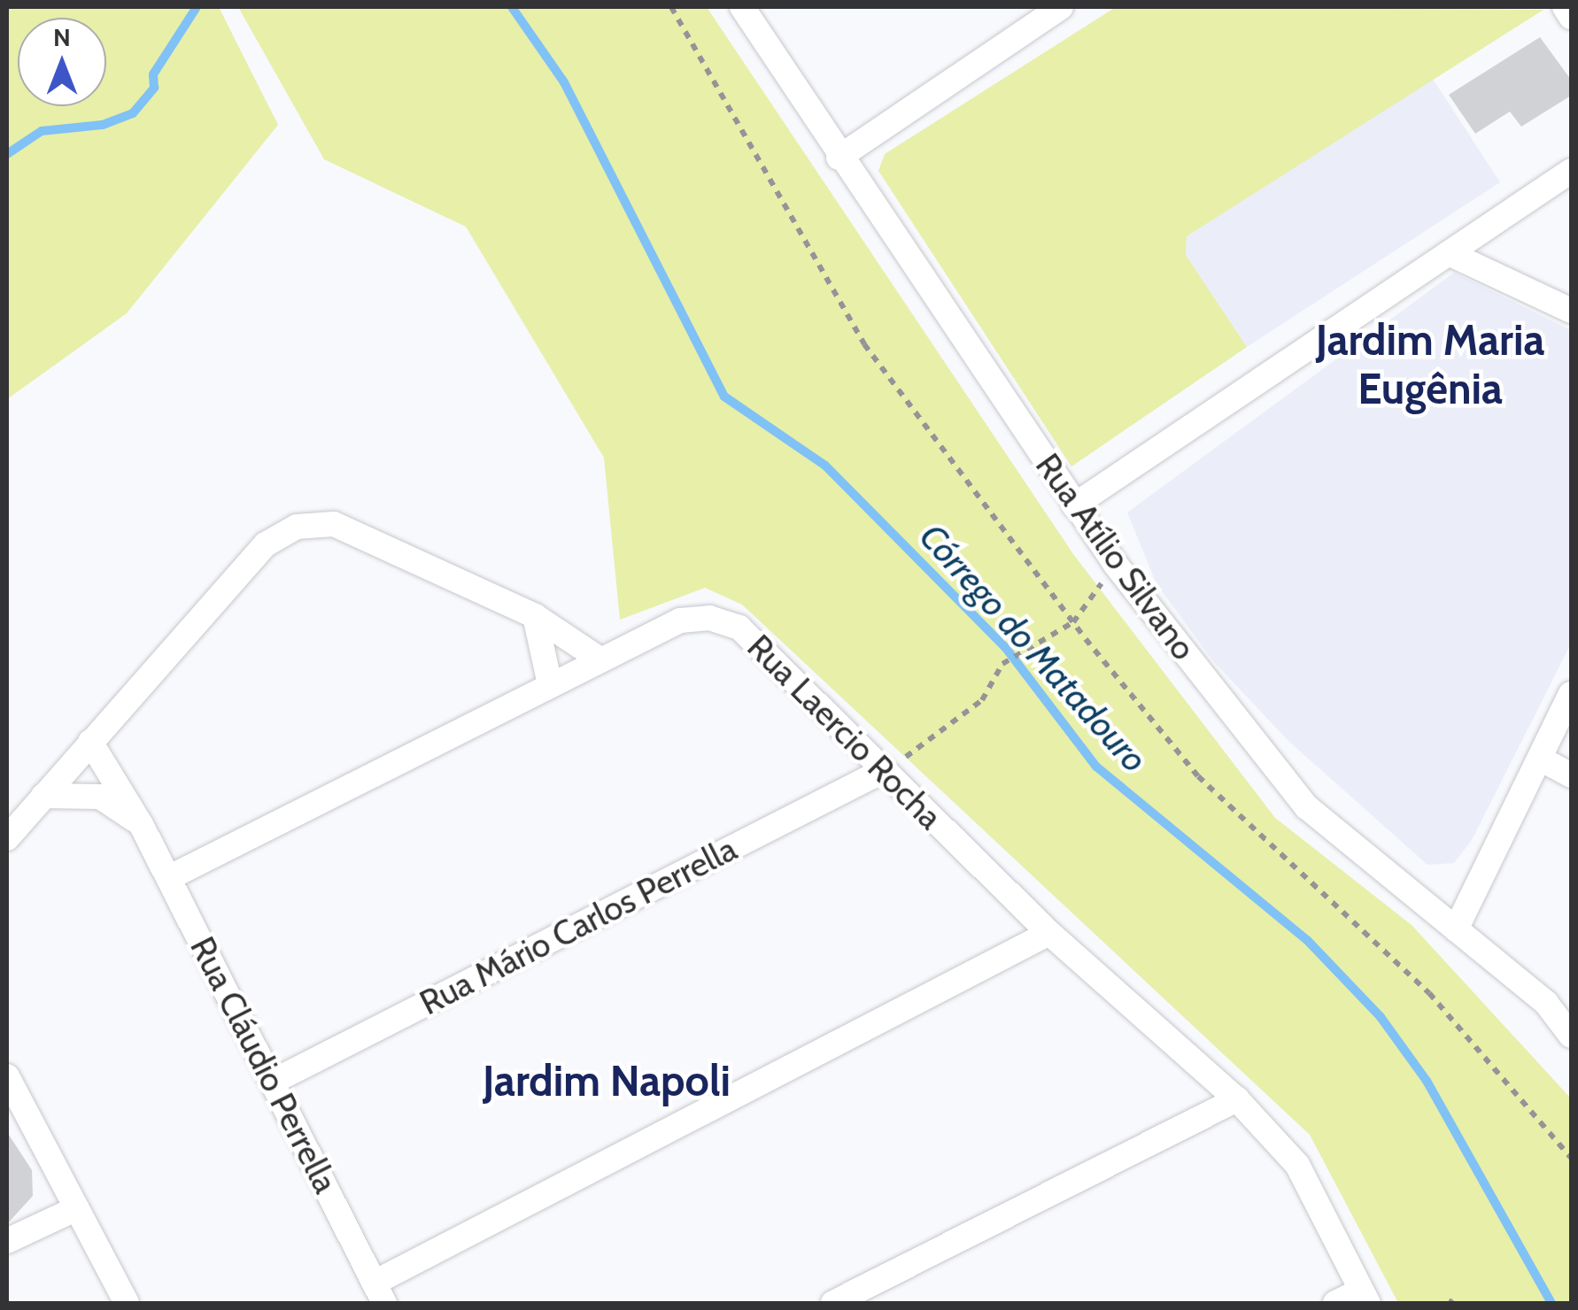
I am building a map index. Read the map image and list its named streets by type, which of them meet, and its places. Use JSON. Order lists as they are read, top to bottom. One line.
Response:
{"streets":{"street":["Rua Atílio Silvano","Rua Laercio Rocha","Rua Mário Carlos Perrella","Rua Cláudio Perrella"]},"crossings":[["Rua Laercio Rocha","Rua Mário Carlos Perrella"],["Rua Laercio Rocha","Rua Cláudio Perrella"],["Rua Mário Carlos Perrella","Rua Cláudio Perrella"]],"districts":["Jardim Maria Eugênia","Jardim Napoli"],"water":["Córrego do Matadouro"],"north":"top"}
